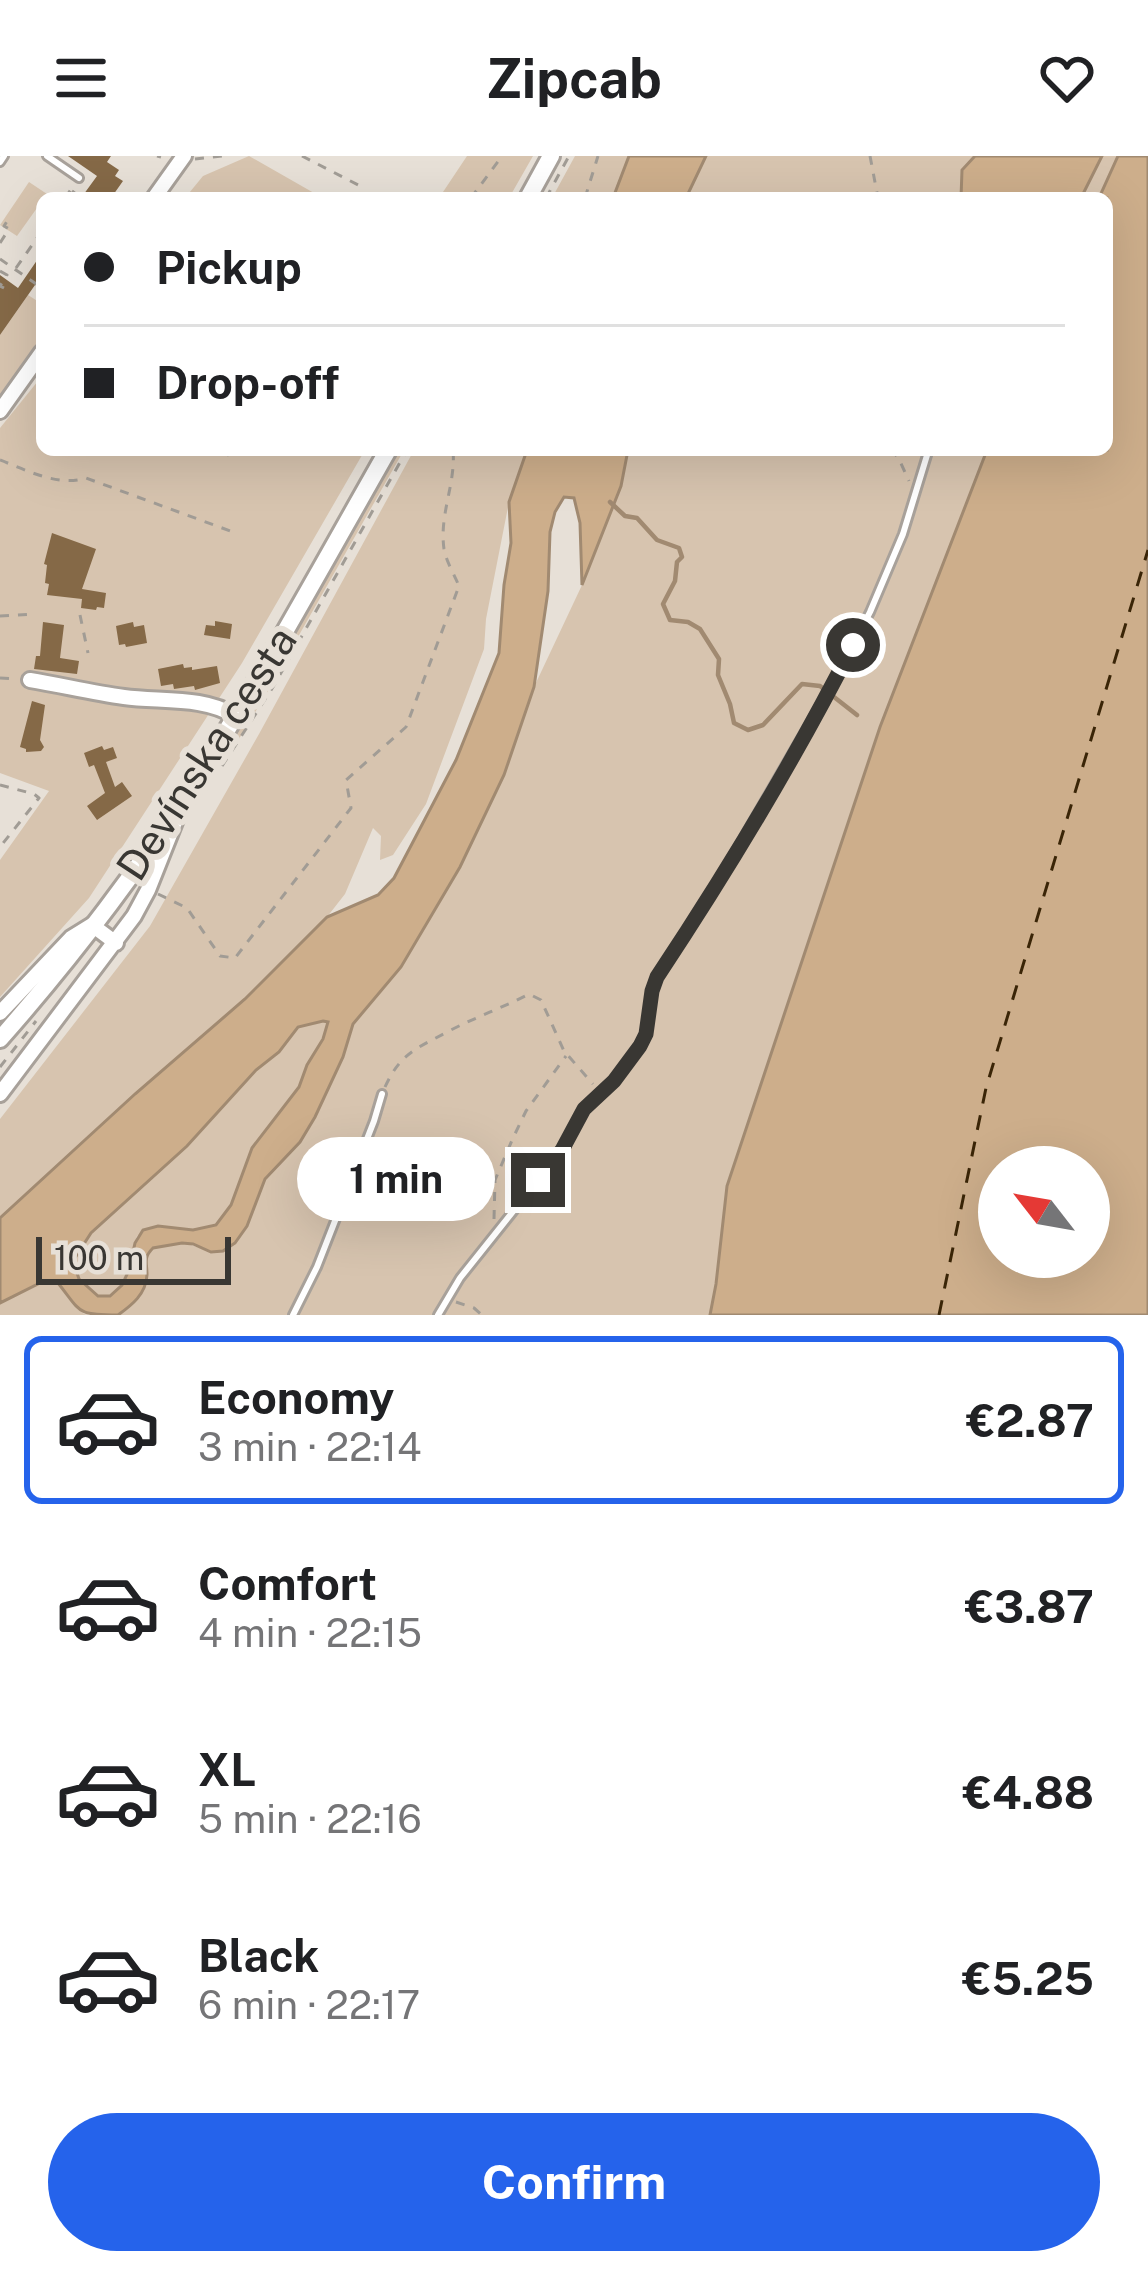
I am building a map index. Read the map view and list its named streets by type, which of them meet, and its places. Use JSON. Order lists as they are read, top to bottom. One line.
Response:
{"streets":{"street":["Devínska cesta"]},"scale_bar":"100 m","north":"top left","page":{"header":"Zipcab","banner":["Pickup","Drop-off"],"bubble":"1 min","scale":"100 m","list":[{"name":"Economy","note":"3 min · 22:14","value":"€2.87"},{"name":"Comfort","note":"4 min · 22:15","value":"€3.87"},{"name":"XL","note":"5 min · 22:16","value":"€4.88"},{"name":"Black","note":"6 min · 22:17","value":"€5.25"}],"buttons":"Confirm"}}
